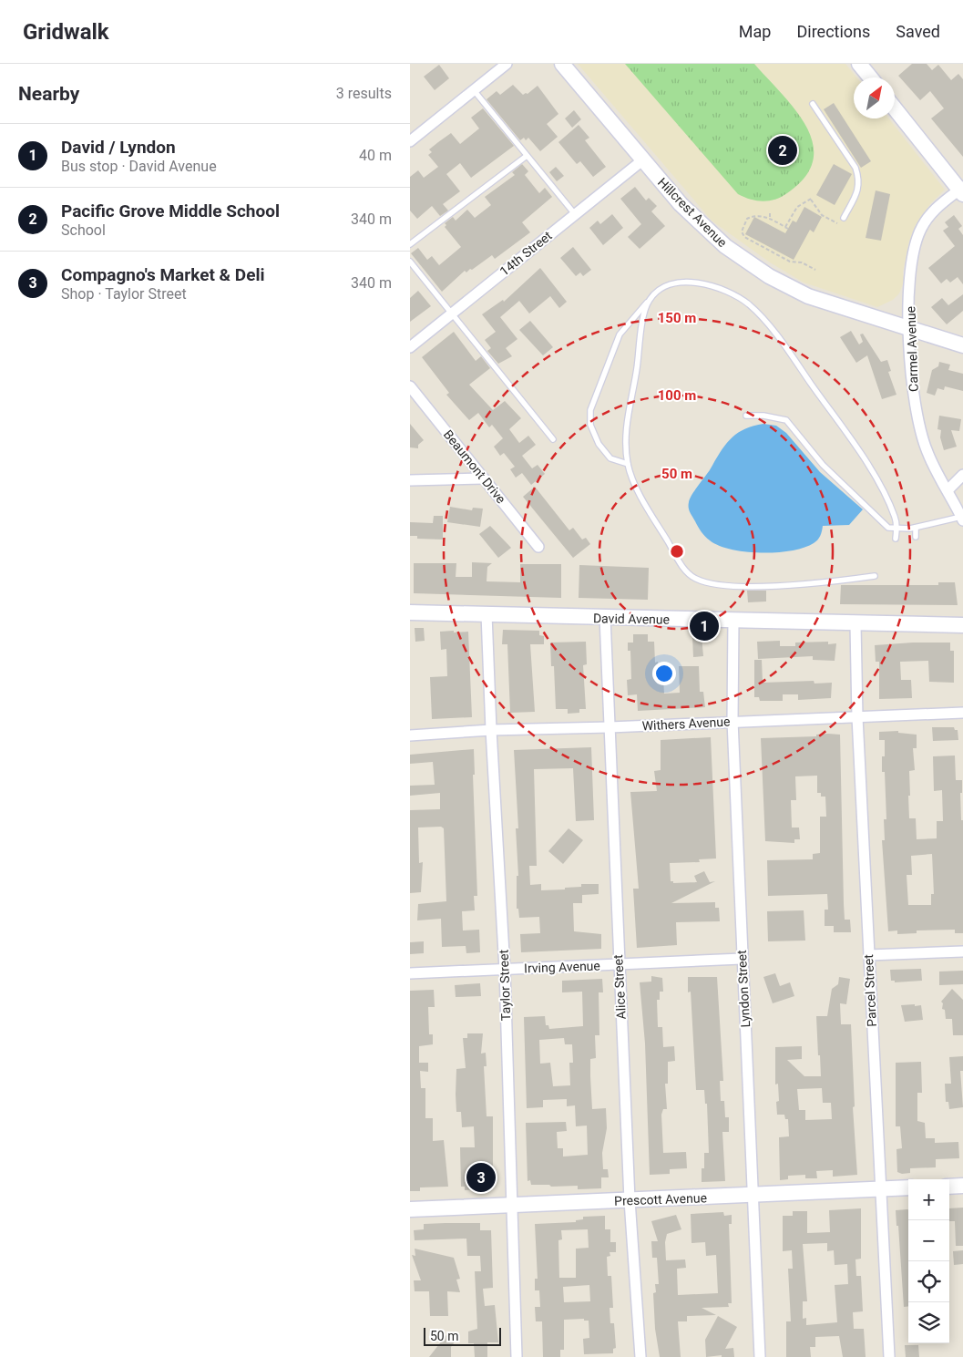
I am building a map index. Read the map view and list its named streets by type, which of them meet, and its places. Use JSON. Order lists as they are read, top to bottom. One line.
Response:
{"streets":{"street":["Hillcrest Avenue","14th Street","Carmel Avenue","Beaumont Drive","David Avenue","Withers Avenue","Irving Avenue","Taylor Street","Alice Street","Lyndon Street","Parcel Street","Prescott Avenue"]},"crossings":[["Hillcrest Avenue","14th Street"],["Hillcrest Avenue","Carmel Avenue"],["David Avenue","Taylor Street"],["David Avenue","Alice Street"],["David Avenue","Lyndon Street"],["David Avenue","Parcel Street"],["Withers Avenue","Taylor Street"],["Withers Avenue","Alice Street"],["Withers Avenue","Lyndon Street"],["Withers Avenue","Parcel Street"],["Irving Avenue","Taylor Street"],["Irving Avenue","Alice Street"],["Irving Avenue","Lyndon Street"],["Taylor Street","Prescott Avenue"],["Alice Street","Prescott Avenue"],["Lyndon Street","Prescott Avenue"],["Parcel Street","Prescott Avenue"]],"scale_bar":"50 m","north":"top right","page":{"header":"Gridwalk","nav":["Map","Directions","Saved"],"heading":["Nearby","3 results"],"list":[{"mark":"1","name":"David / Lyndon","note":"Bus stop · David Avenue","value":"40 m"},{"mark":"2","name":"Pacific Grove Middle School","note":"School","value":"340 m"},{"mark":"3","name":"Compagno's Market & Deli","note":"Shop · Taylor Street","value":"340 m"}],"pins":["2","1","3"],"map_buttons":["+","−"],"scale":"50 m"},"rings":["150 m","100 m","50 m"]}
